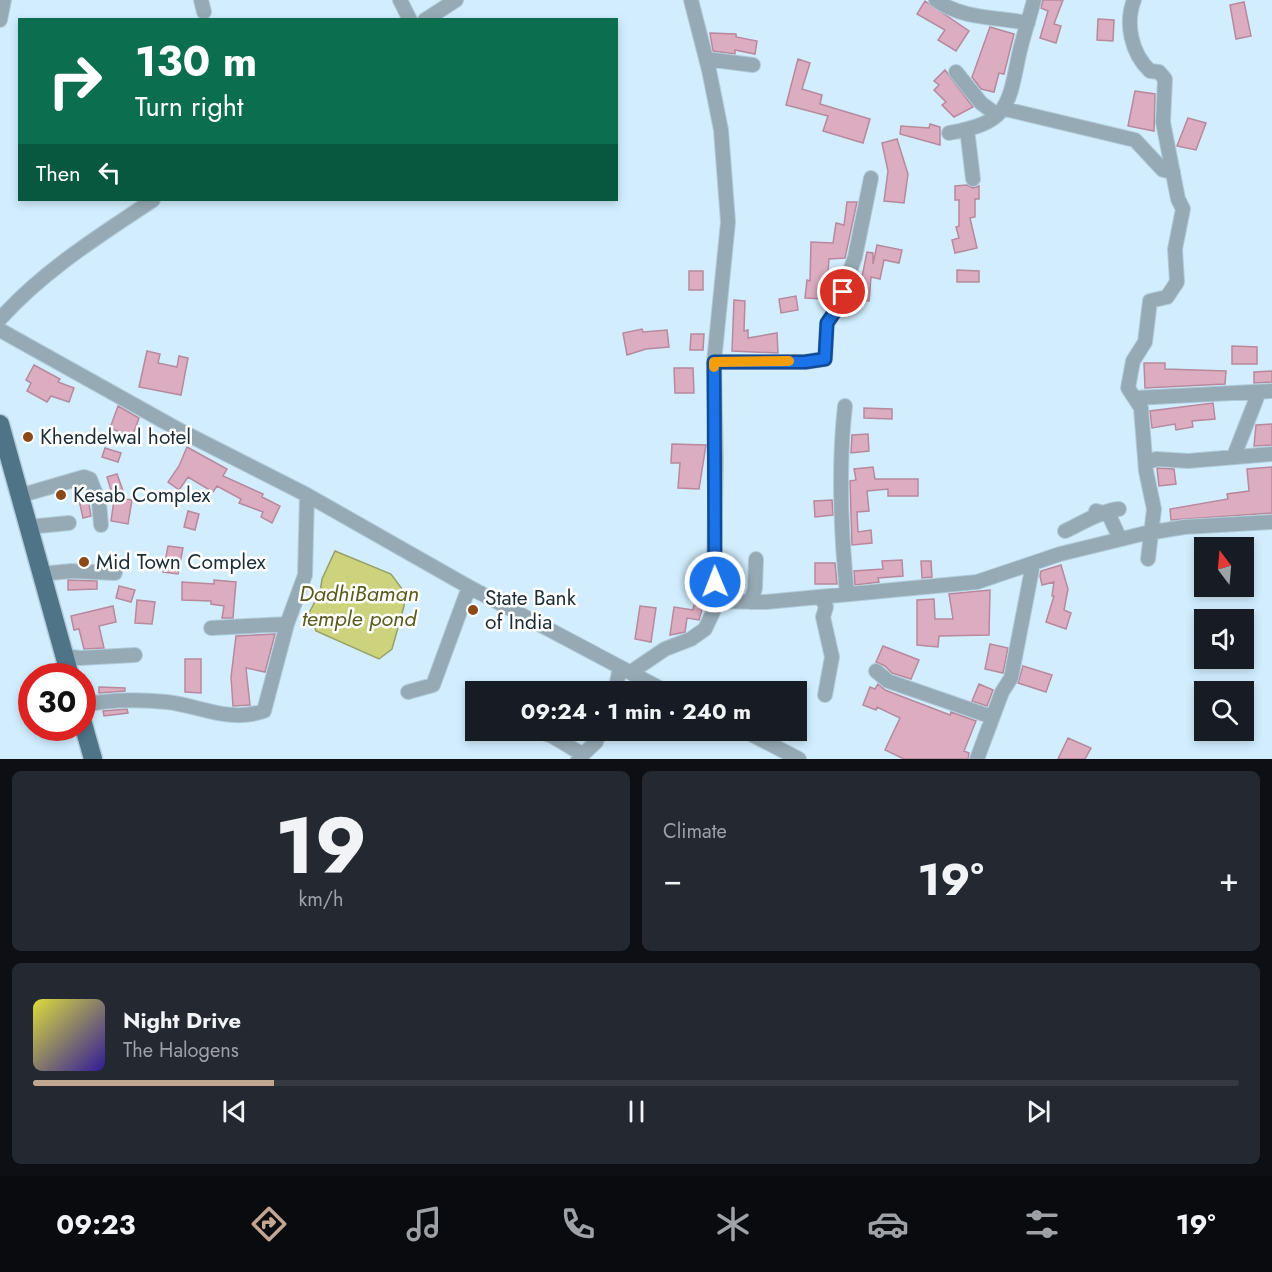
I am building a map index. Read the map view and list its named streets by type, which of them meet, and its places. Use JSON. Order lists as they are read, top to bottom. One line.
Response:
{"water":["DadhiBaman temple pond"],"places":["Khendelwal hotel","Kesab Complex","Mid Town Complex","State Bank of India"],"north":"top","page":{"turn":["130 m","Turn right"],"then":"Then","limit":"30","trip":"09:24 · 1 min · 240 m","tile":[["19","km/h"],"Climate"],"heat":["−","19°","+"],"song":["Night Drive","The Halogens"],"tabs":["09:23","19°"]}}
